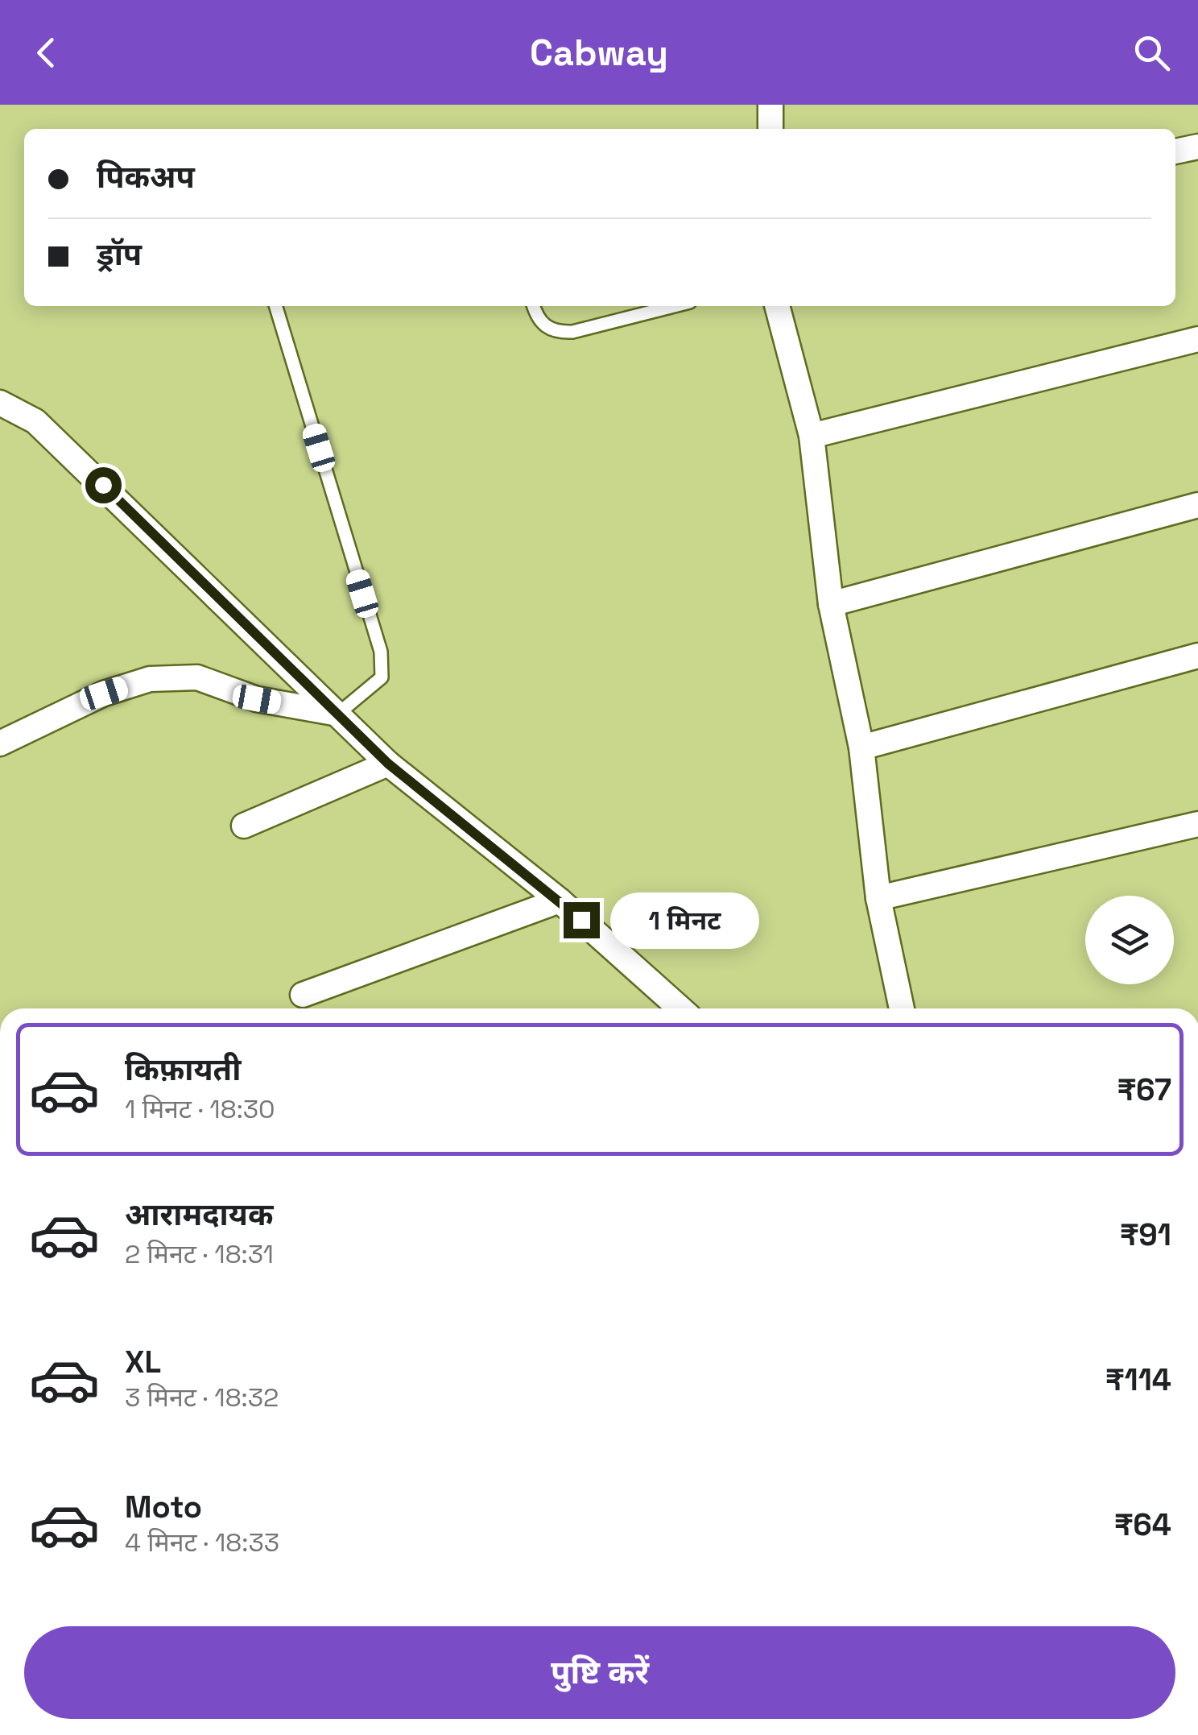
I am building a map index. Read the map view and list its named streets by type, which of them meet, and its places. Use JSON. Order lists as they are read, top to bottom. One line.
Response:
{"page":{"header":"Cabway","banner":["पिकअप","ड्रॉप"],"bubble":"1 मिनट","list":[{"name":"किफ़ायती","note":"1 मिनट · 18:30","value":"₹67"},{"name":"आरामदायक","note":"2 मिनट · 18:31","value":"₹91"},{"name":"XL","note":"3 मिनट · 18:32","value":"₹114"},{"name":"Moto","note":"4 मिनट · 18:33","value":"₹64"}],"buttons":"पुष्टि करें"}}
